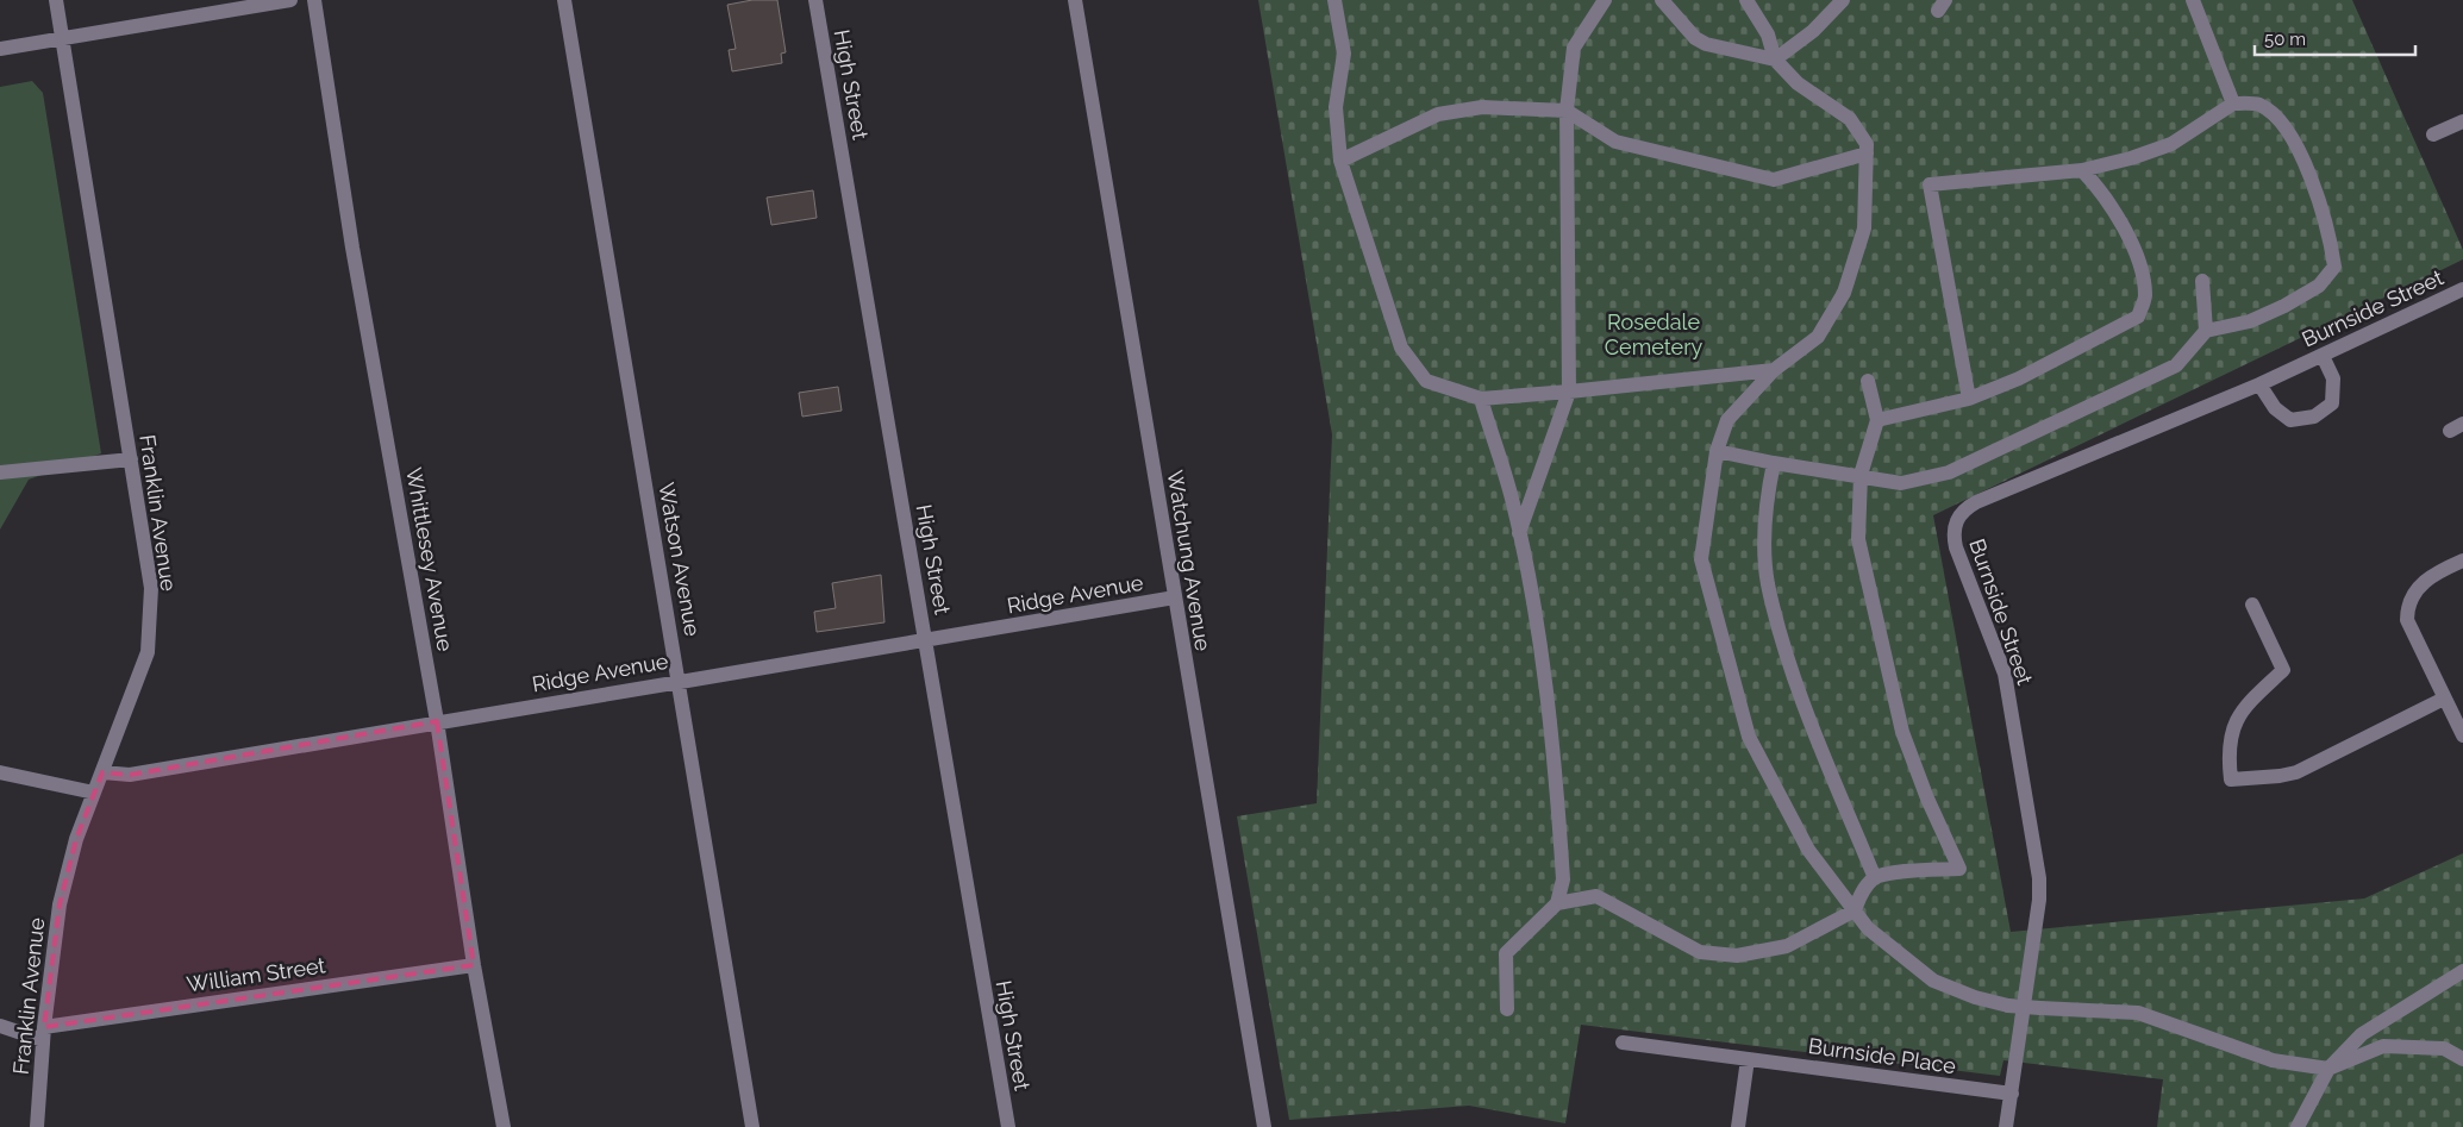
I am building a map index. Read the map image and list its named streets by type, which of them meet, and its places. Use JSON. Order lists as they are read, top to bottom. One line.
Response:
{"streets":{"street":["High Street","Burnside Street","Franklin Avenue","Whittlesey Avenue","Watson Avenue","Watchung Avenue","Ridge Avenue","William Street","Burnside Place"]},"crossings":[["High Street","Ridge Avenue"],["Burnside Street","Burnside Place"],["Franklin Avenue","Ridge Avenue"],["Franklin Avenue","William Street"],["Whittlesey Avenue","Ridge Avenue"],["Whittlesey Avenue","William Street"],["Watson Avenue","Ridge Avenue"],["Watchung Avenue","Ridge Avenue"]],"parks":["Rosedale Cemetery"],"scale_bar":"50 m"}
